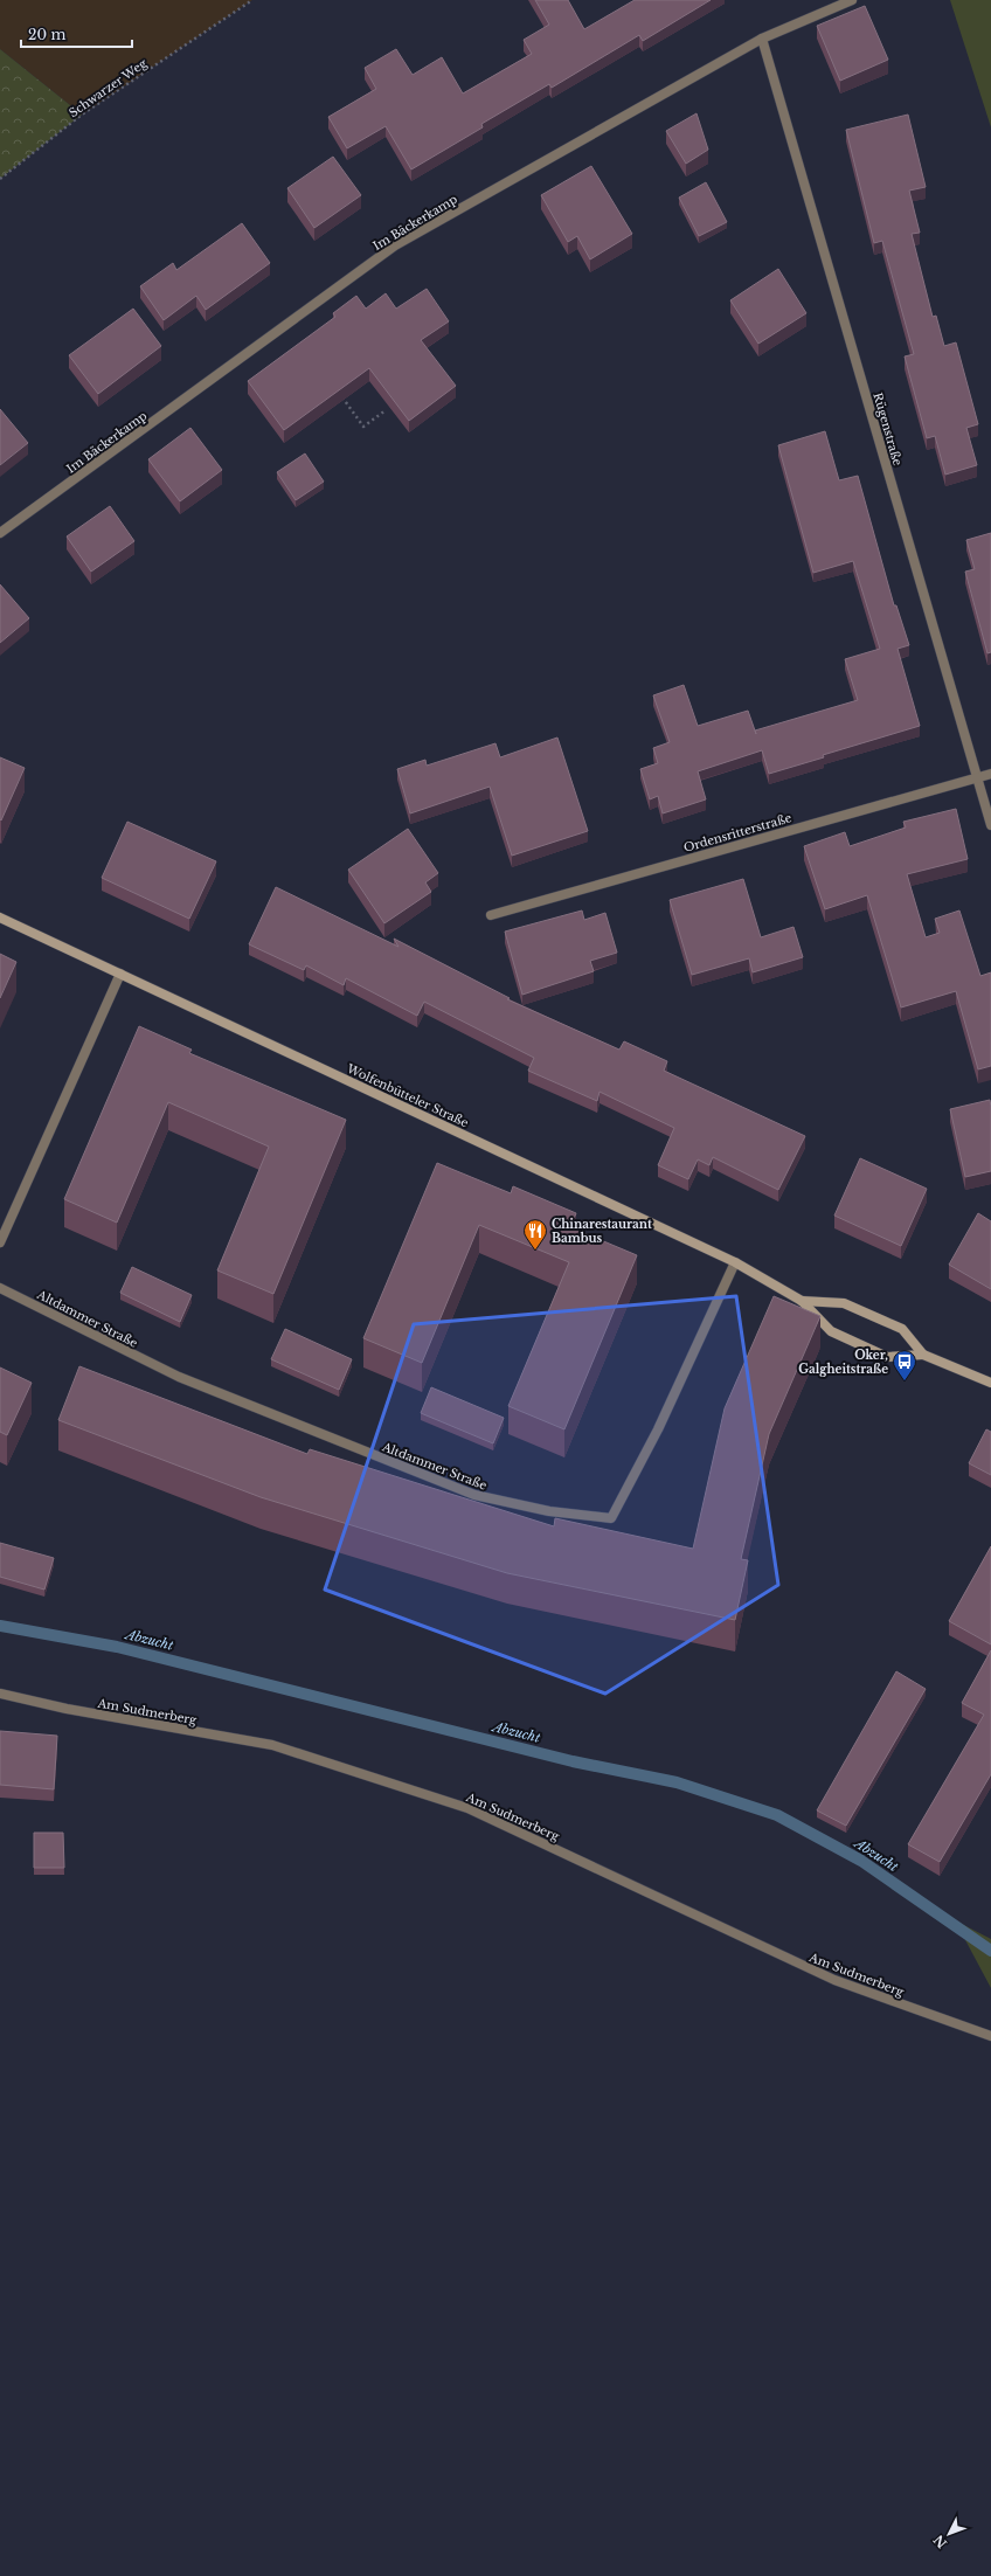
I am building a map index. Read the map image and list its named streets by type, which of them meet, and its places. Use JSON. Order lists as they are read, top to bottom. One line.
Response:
{"streets":{"main road":["Wolfenbütteler Straße"],"street":["Im Bäckerkamp","Rügenstraße","Ordensritterstraße","Altdammer Straße","Am Sudmerberg"],"path":["Schwarzer Weg"]},"crossings":[["Im Bäckerkamp","Rügenstraße"],["Rügenstraße","Ordensritterstraße"],["Wolfenbütteler Straße","Altdammer Straße"]],"water":["Abzucht"],"places":{"restaurant":["Chinarestaurant Bambus"],"bus stop":["Oker, Galgheitstraße"]},"scale_bar":"20 m","north":"bottom left"}
